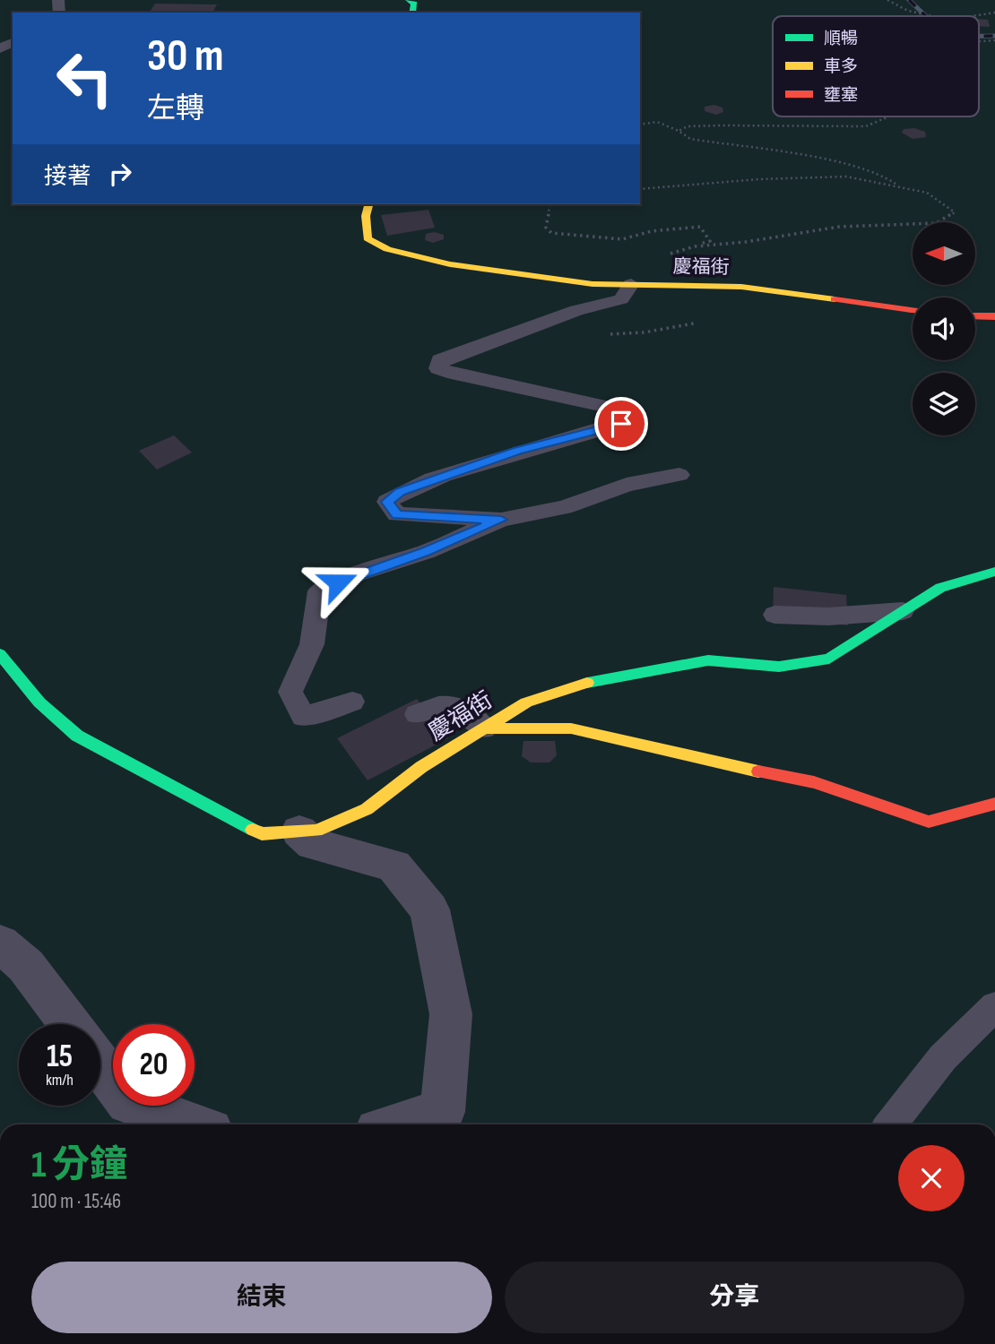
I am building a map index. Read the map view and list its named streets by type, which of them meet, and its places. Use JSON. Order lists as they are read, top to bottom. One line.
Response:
{"streets":{"street":["慶福街"]},"legend":["順暢","車多","壅塞"],"north":"left","page":{"turn":["30 m","左轉"],"then":"接著","speed":"15 km/h","limit":"20","heading":["1 分鐘","100 m · 15:46"],"buttons":["結束","分享"]}}
